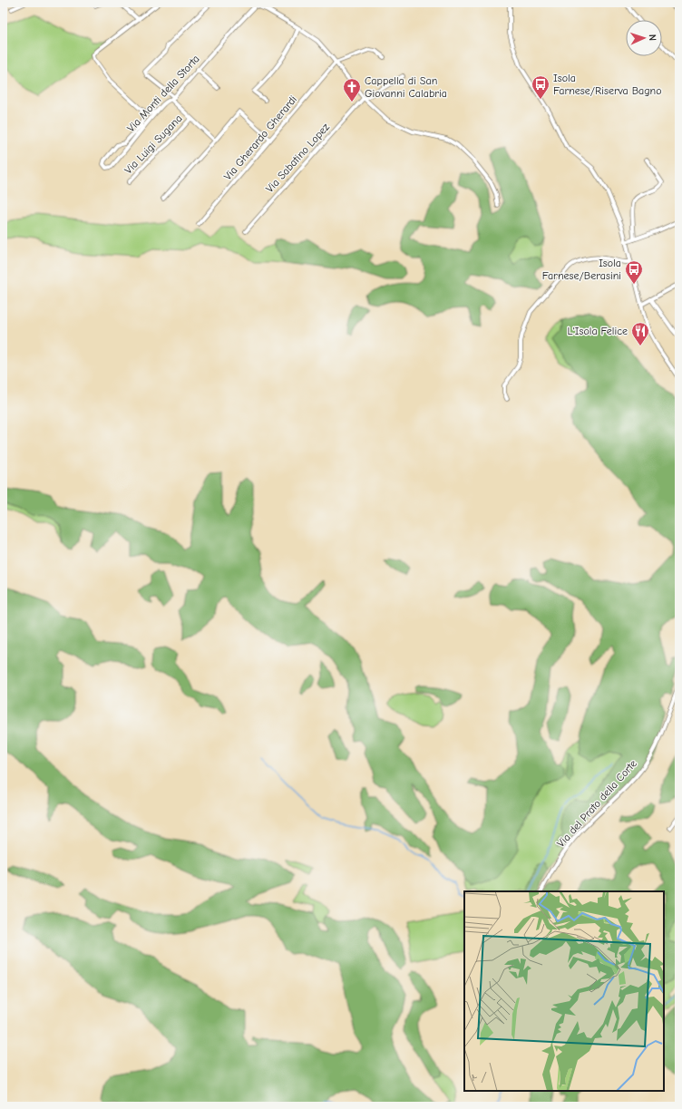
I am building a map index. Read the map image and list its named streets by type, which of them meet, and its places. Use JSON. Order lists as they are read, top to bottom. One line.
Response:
{"streets":{"street":["Via Monti della Storta","Via Gherardo Gherardi","Via Luigi Sugana","Via Sabatino Lopez","Via del Prato della Corte"]},"places":{"bus stop":["Isola Farnese/Riserva Bagno","Isola Farnese/Berasini"],"church":["Cappella di San Giovanni Calabria"],"restaurant":["L'Isola Felice"]},"north":"right"}
